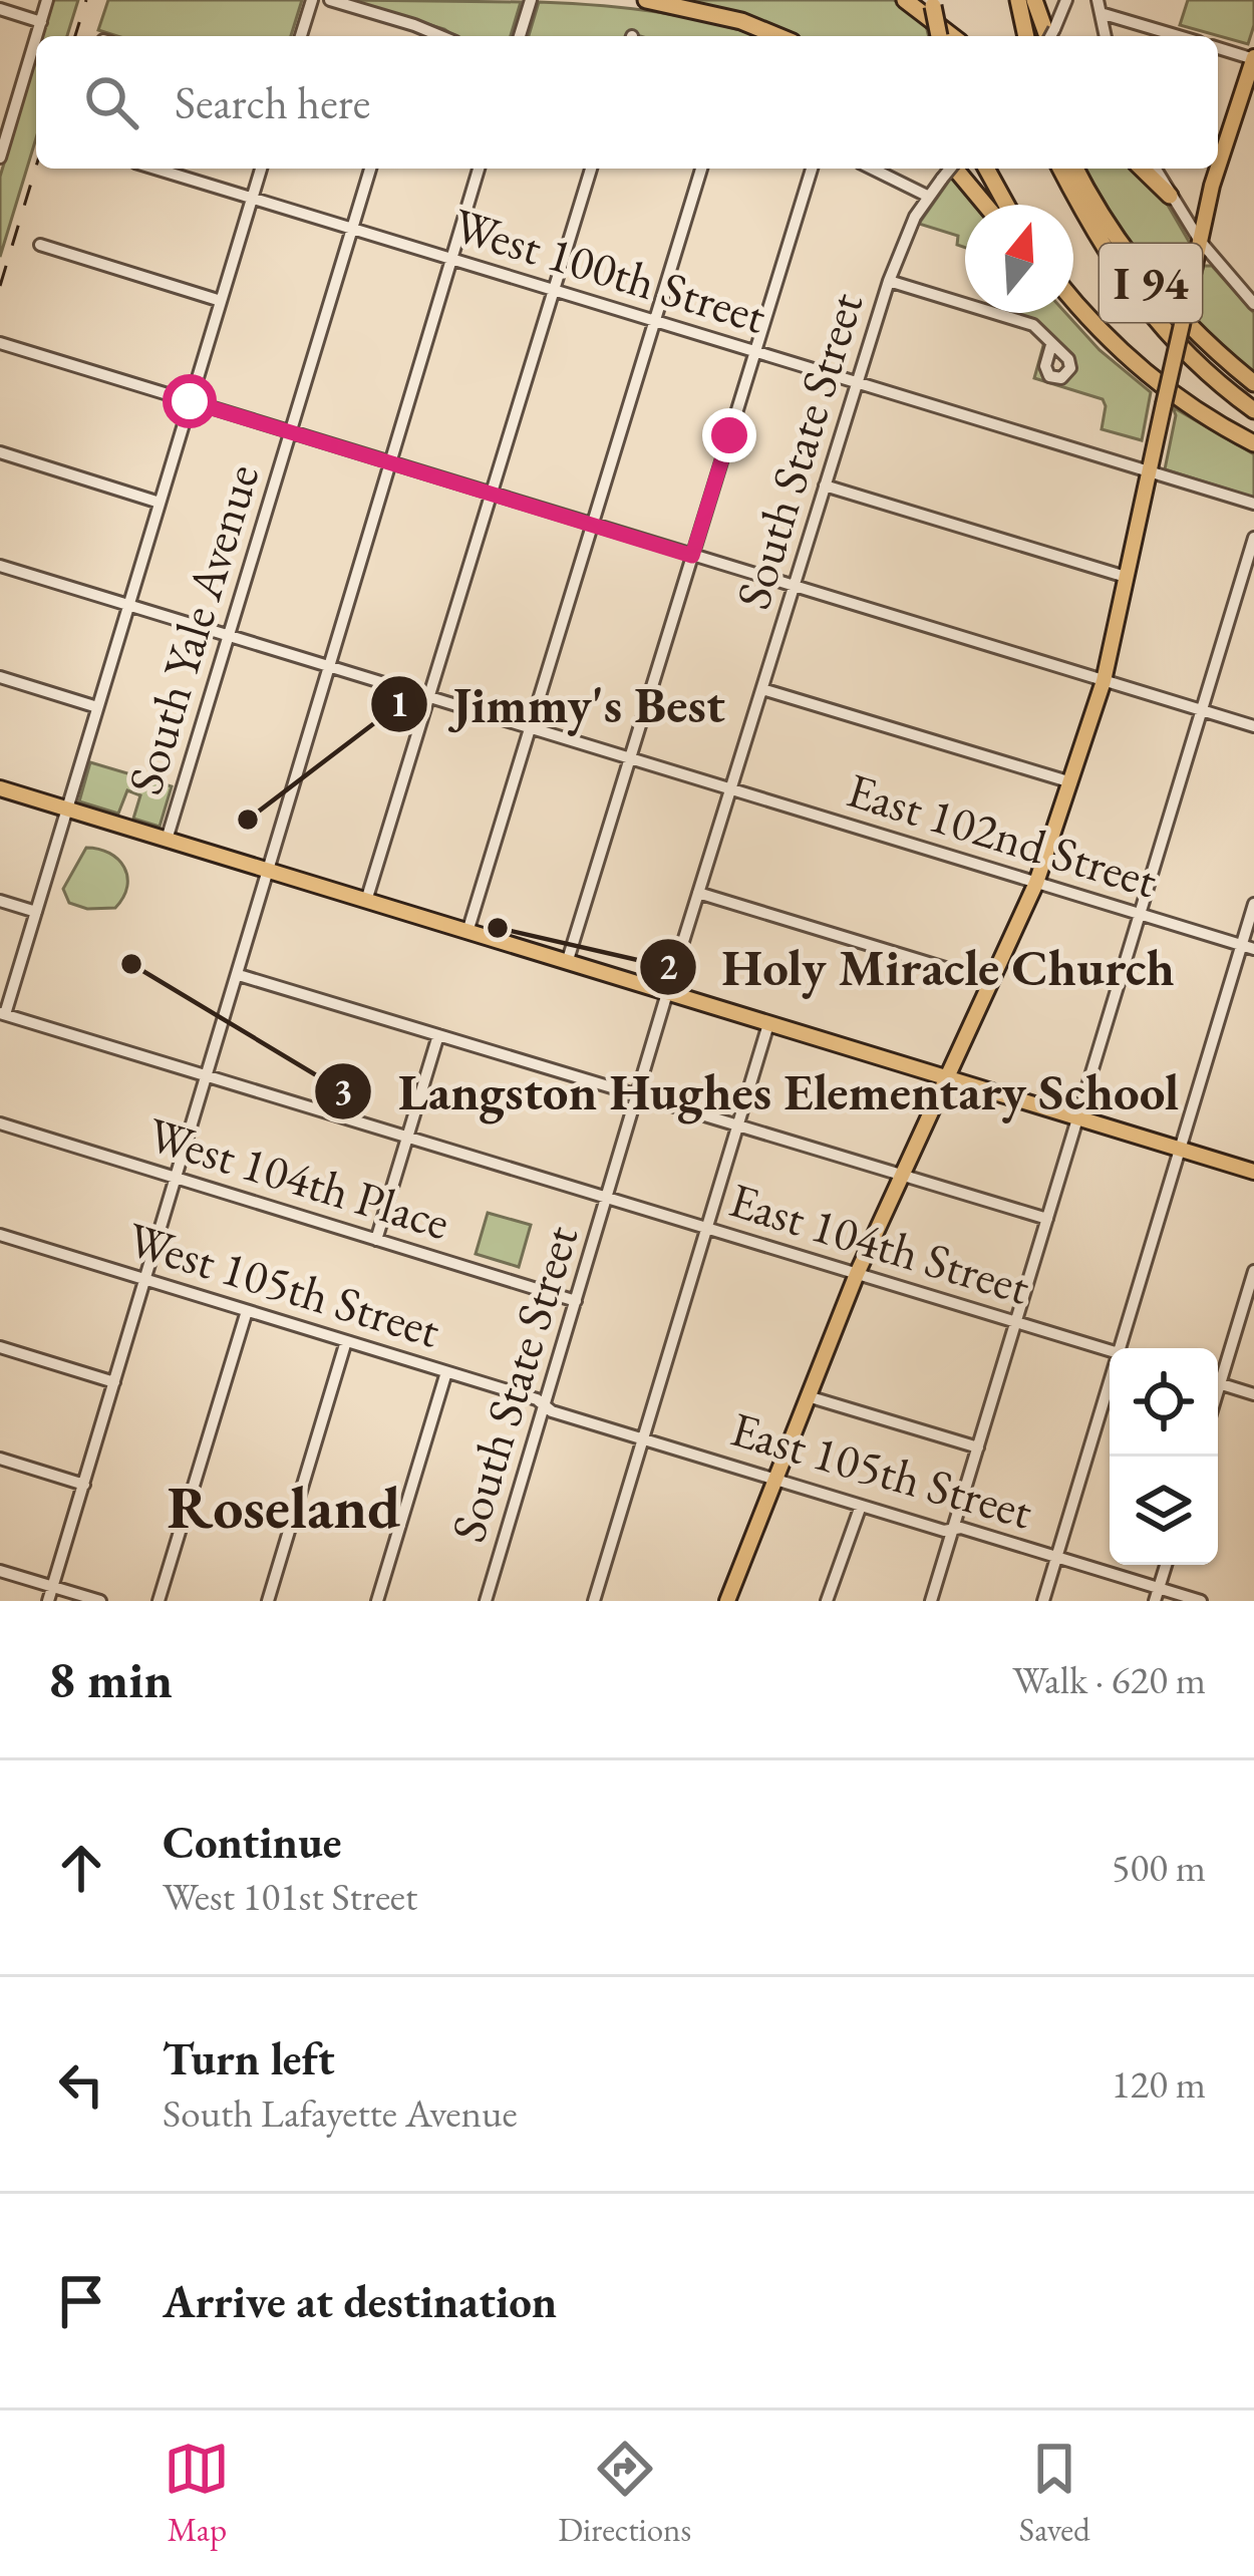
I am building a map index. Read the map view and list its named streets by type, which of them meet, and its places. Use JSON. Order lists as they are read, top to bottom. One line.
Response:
{"streets":{"highway":["I 94"],"street":["West 100th Street","South State Street","South Yale Avenue","East 102nd Street","West 104th Place","East 104th Street","West 105th Street","East 105th Street"]},"crossings":[["West 100th Street","South State Street"],["West 100th Street","South Yale Avenue"],["South State Street","East 102nd Street"],["South State Street","West 104th Place"],["South State Street","East 104th Street"],["South State Street","West 105th Street"],["South State Street","East 105th Street"],["South Yale Avenue","East 102nd Street"],["West 105th Street","East 105th Street"]],"districts":["Roseland"],"places":["Jimmy's Best","Holy Miracle Church","Langston Hughes Elementary School"],"north":"top","page":{"search":"Search here","heading":["8 min","Walk · 620 m"],"list":[["Continue","West 101st Street","500 m"],["Turn left","South Lafayette Avenue","120 m"],"Arrive at destination"],"nav":["Map","Directions","Saved"]}}
